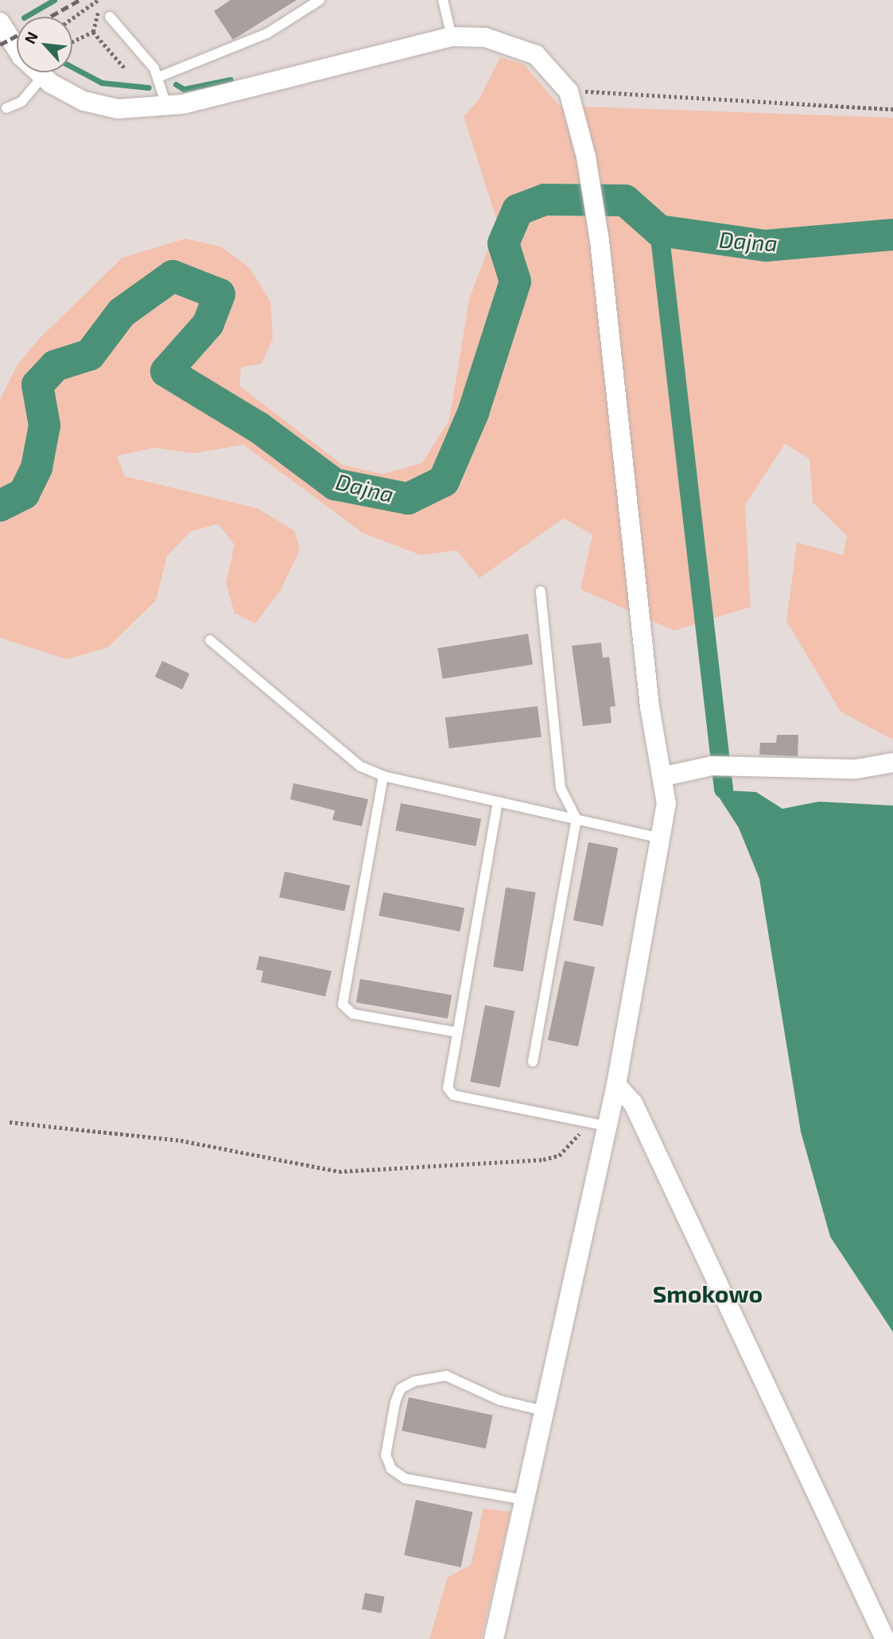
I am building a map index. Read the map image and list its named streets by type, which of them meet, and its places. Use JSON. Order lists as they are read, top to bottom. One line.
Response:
{"districts":["Smokowo"],"water":["Dajna"],"north":"top left"}
